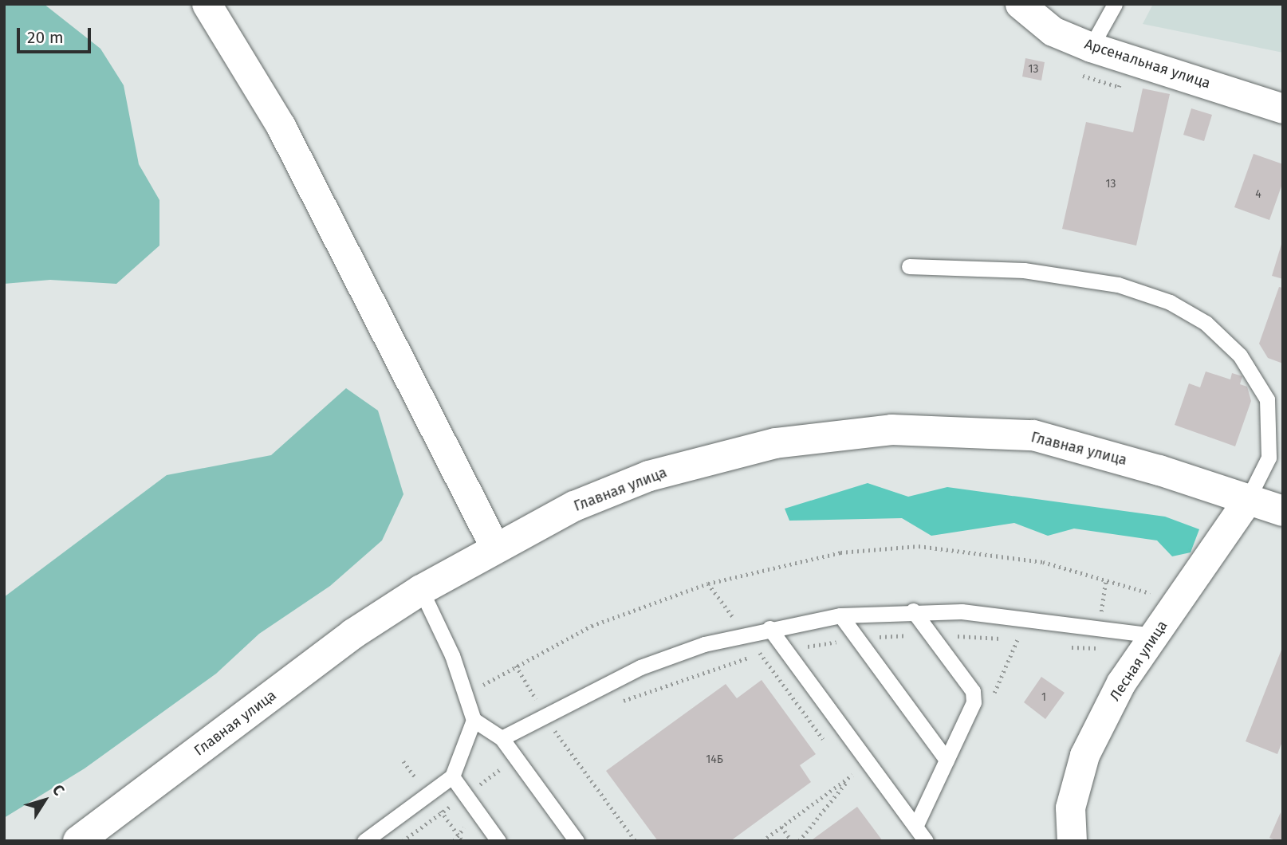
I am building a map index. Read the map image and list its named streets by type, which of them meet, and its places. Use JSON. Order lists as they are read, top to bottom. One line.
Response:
{"streets":{"main road":["Главная улица"],"street":["Арсенальная улица","Лесная улица"]},"crossings":[["Главная улица","Лесная улица"]],"house_numbers":["13","13","4","1","14Б"],"scale_bar":"20 m","north":"top right"}
